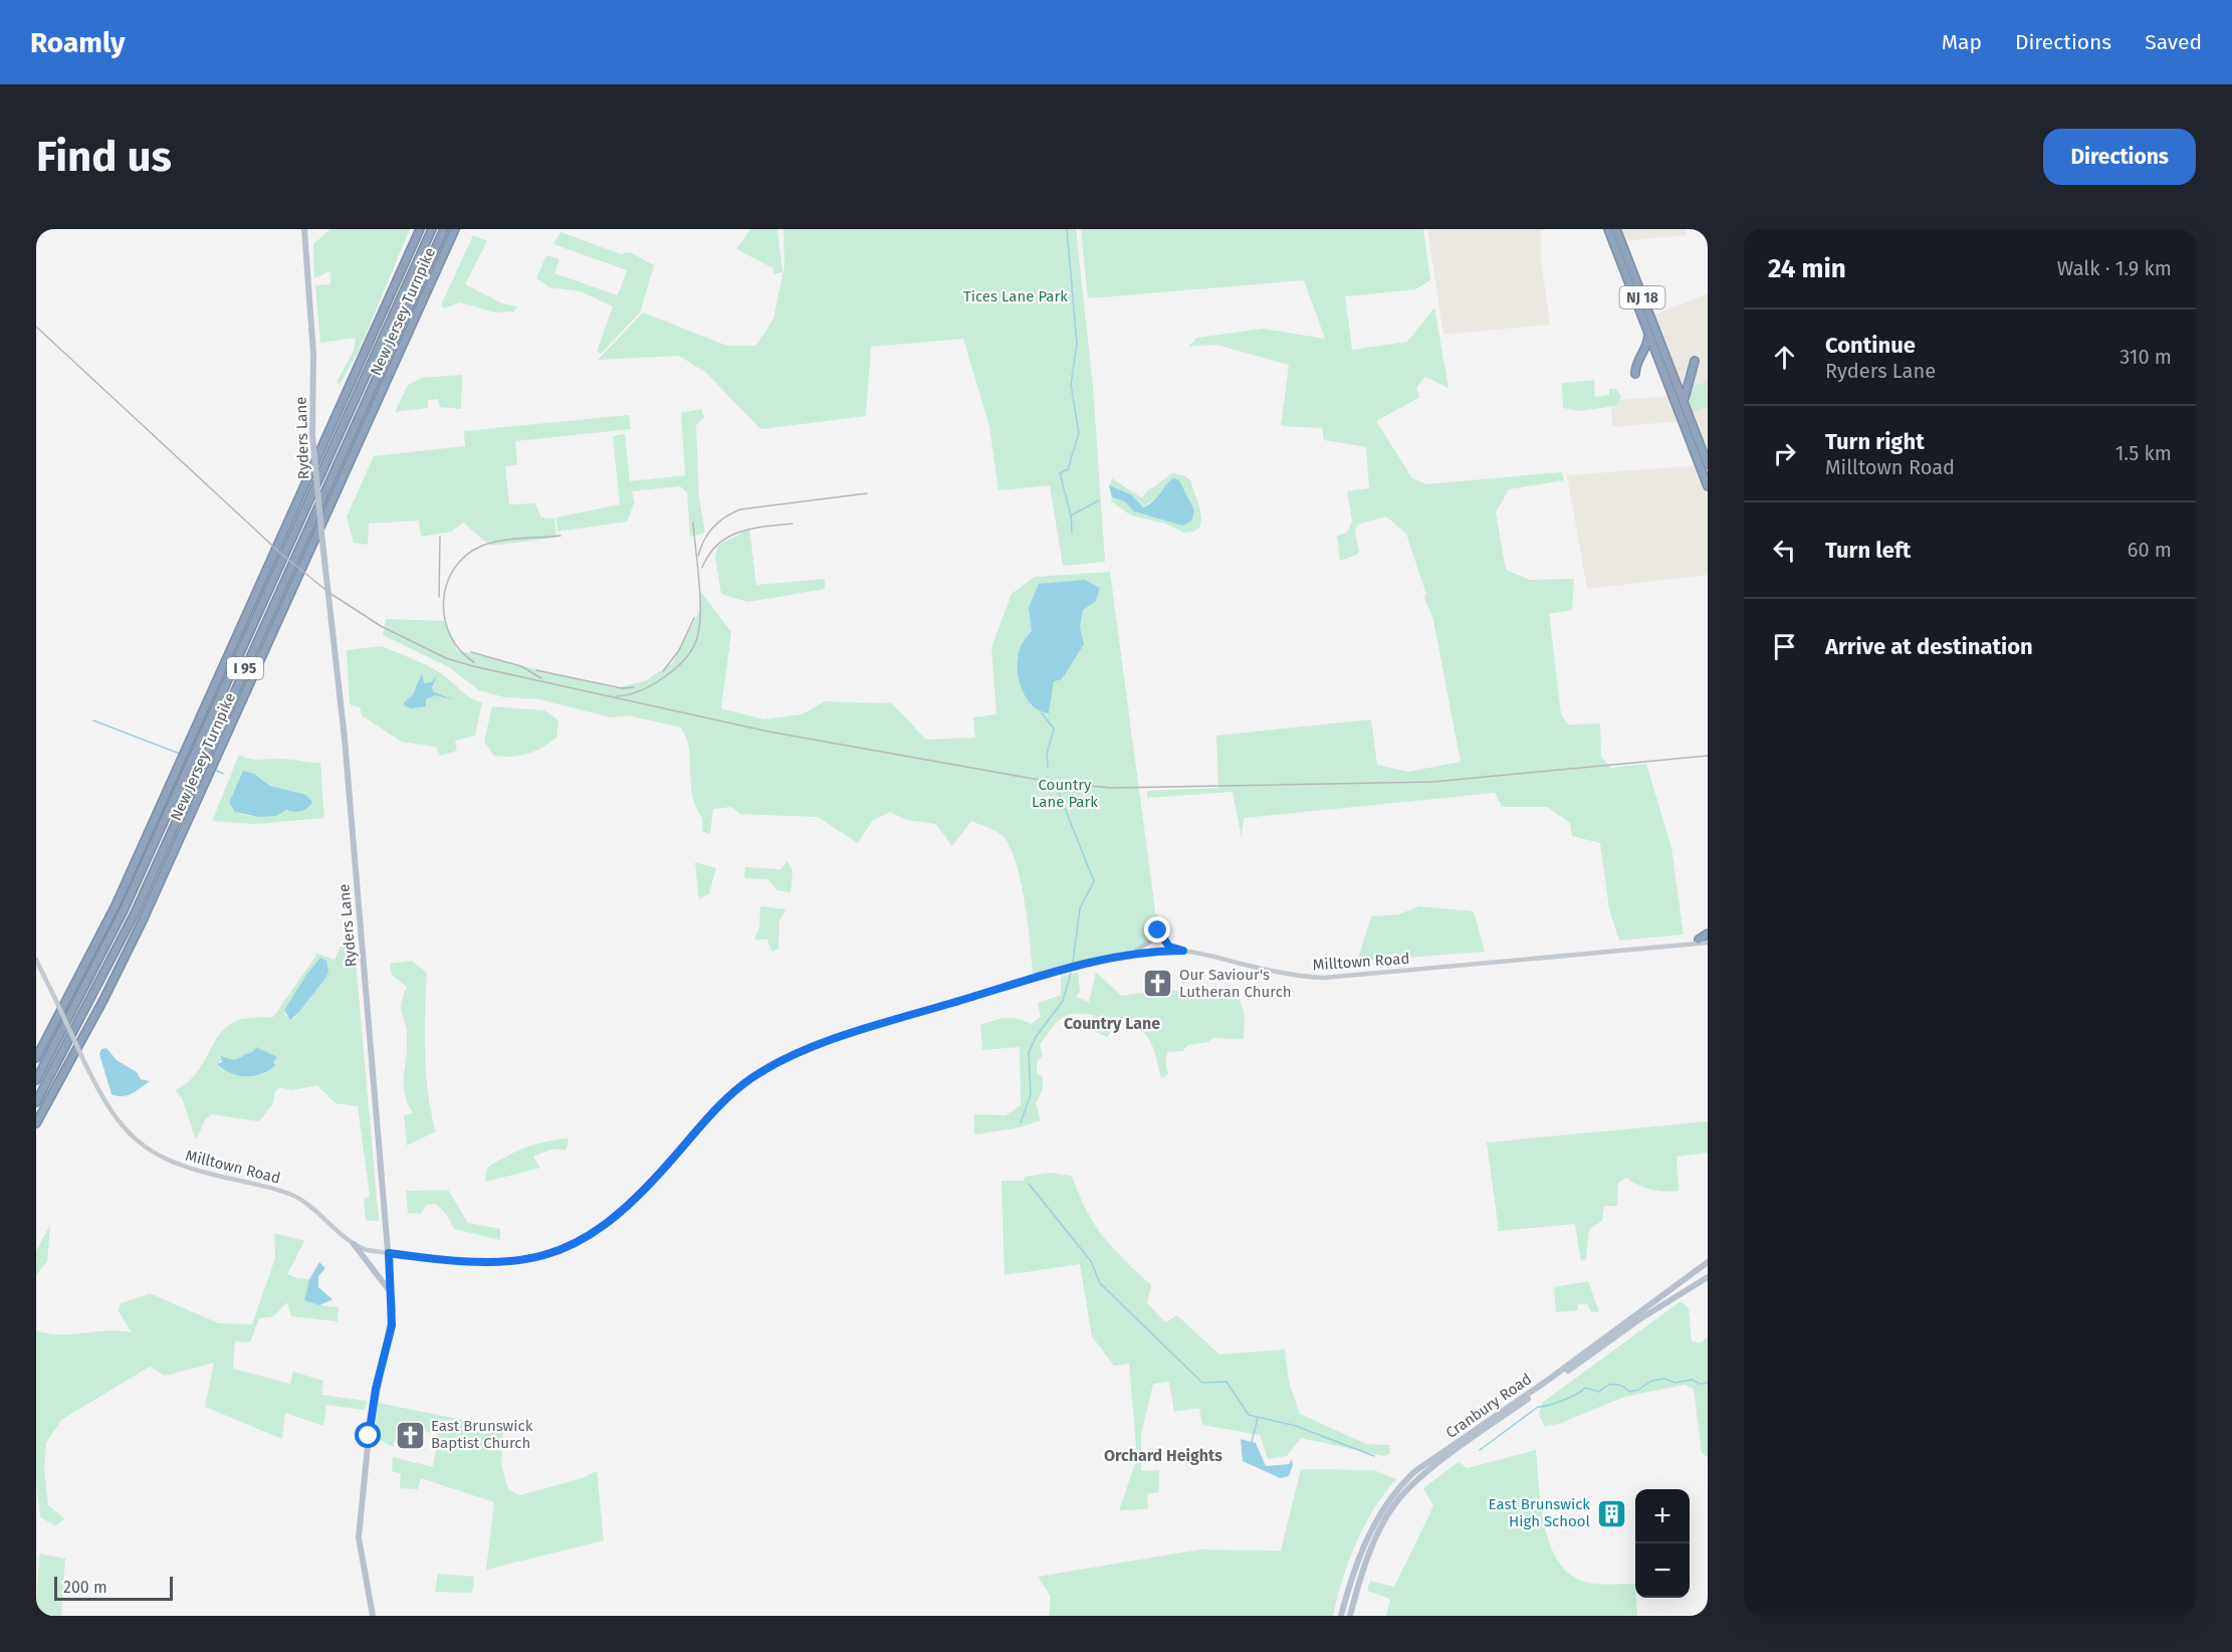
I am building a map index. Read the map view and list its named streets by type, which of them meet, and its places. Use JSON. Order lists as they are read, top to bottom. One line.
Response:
{"streets":{"highway":["NJ 18","New Jersey Turnpike","I 95"],"main road":["Ryders Lane","Cranbury Road"],"street":["Milltown Road"]},"crossings":[["Ryders Lane","Milltown Road"]],"districts":["Country Lane","Orchard Heights"],"parks":["Tices Lane Park","Country Lane Park"],"places":{"church":["Our Saviour's Lutheran Church","East Brunswick Baptist Church"],"building":["East Brunswick High School"]},"scale_bar":"200 m","page":{"header":"Roamly","nav":["Map","Directions","Saved"],"buttons":"Directions","title":"Find us","heading":["24 min","Walk · 1.9 km"],"list":[["Continue","Ryders Lane","310 m"],["Turn right","Milltown Road","1.5 km"],["Turn left","60 m"],"Arrive at destination"],"map_buttons":["+","−"],"scale":"200 m"}}
